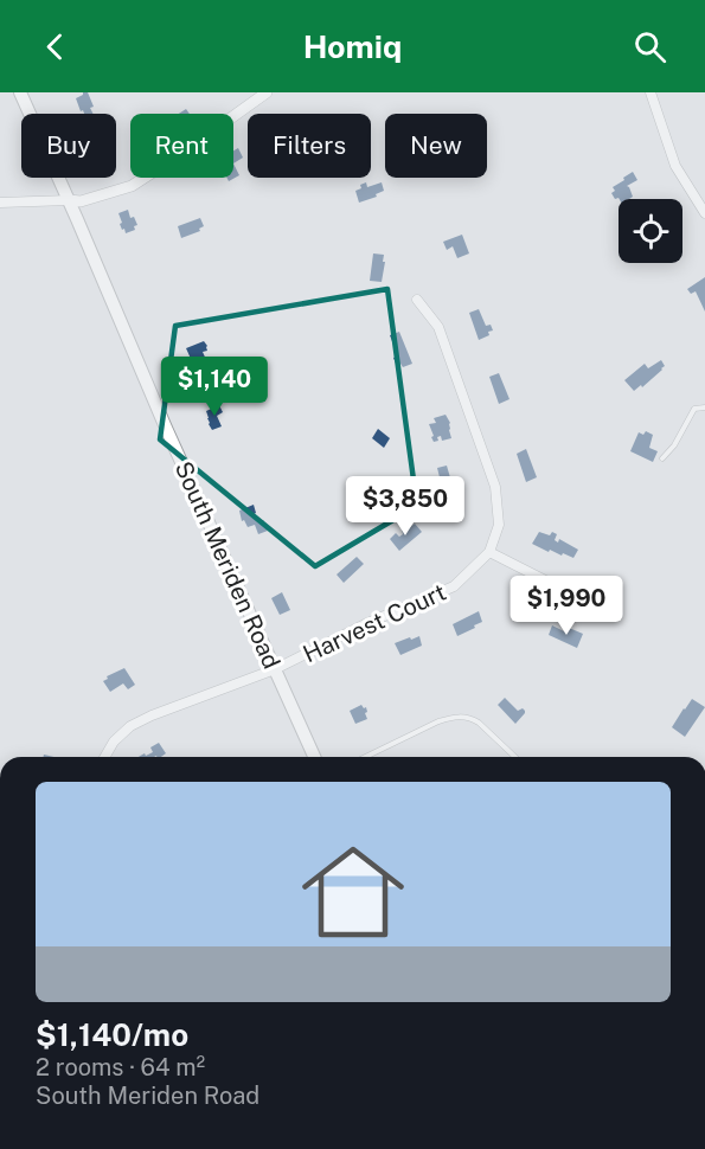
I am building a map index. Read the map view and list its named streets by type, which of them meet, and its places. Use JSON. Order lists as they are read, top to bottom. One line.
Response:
{"streets":{"main road":["South Meriden Road"],"street":["Harvest Court"]},"crossings":[["South Meriden Road","Harvest Court"]],"page":{"header":"Homiq","chip":["Buy","Rent","Filters","New"],"price":["$1,140","$3,850","$1,990"],"list":[{"name":"$1,140/mo","note":"2 rooms · 64 m² · South Meriden Road"}]}}
